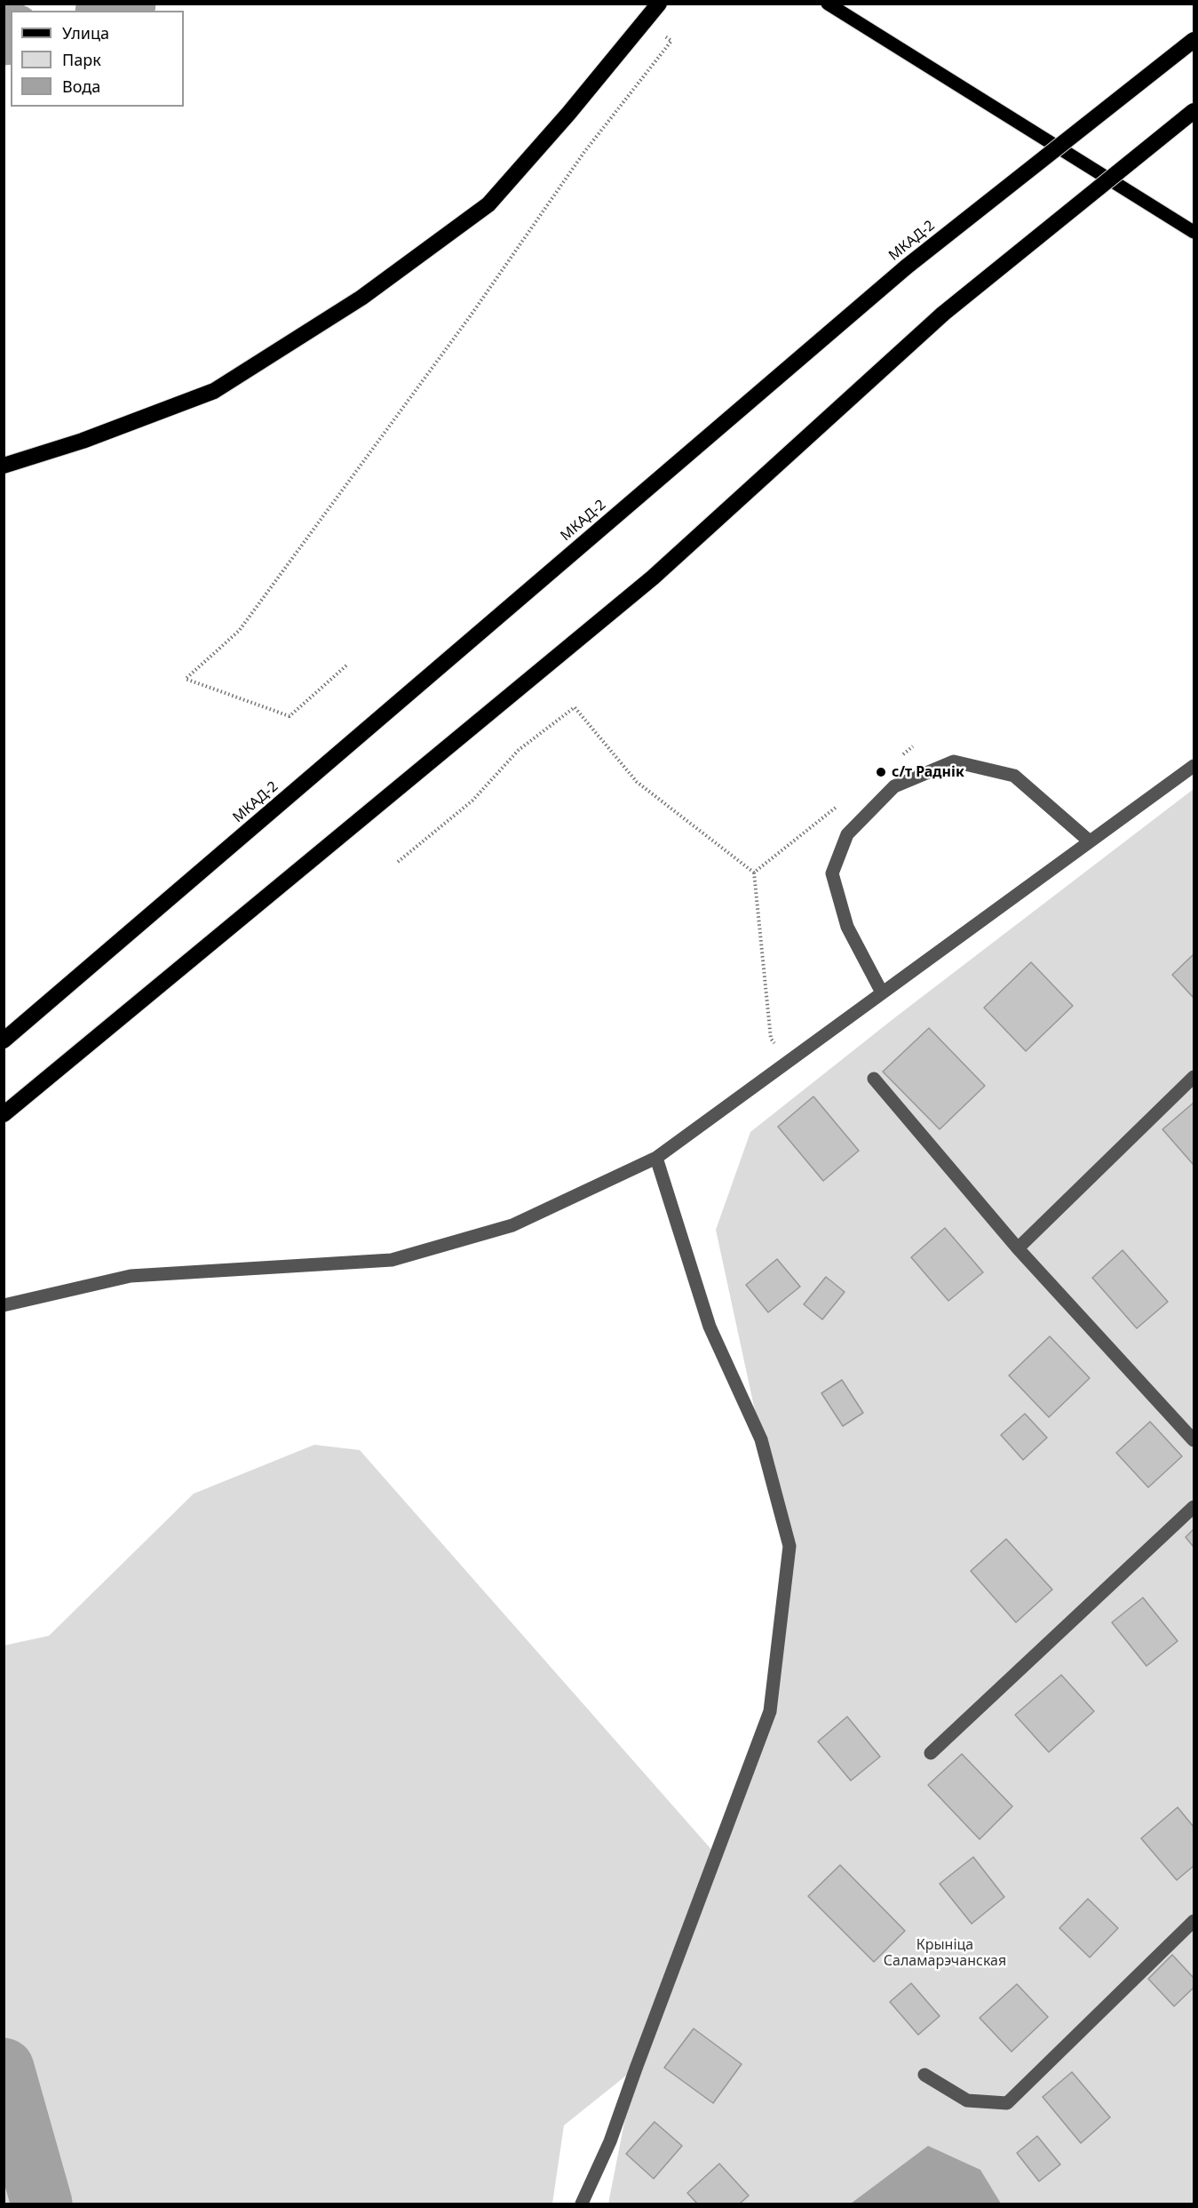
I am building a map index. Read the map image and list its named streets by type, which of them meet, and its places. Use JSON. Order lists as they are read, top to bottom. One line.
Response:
{"streets":{"highway":["МКАД-2"]},"parks":["Крыніца Саламарэчанская"],"places":["с/т Раднік"],"legend":["Улица","Парк","Вода"]}
